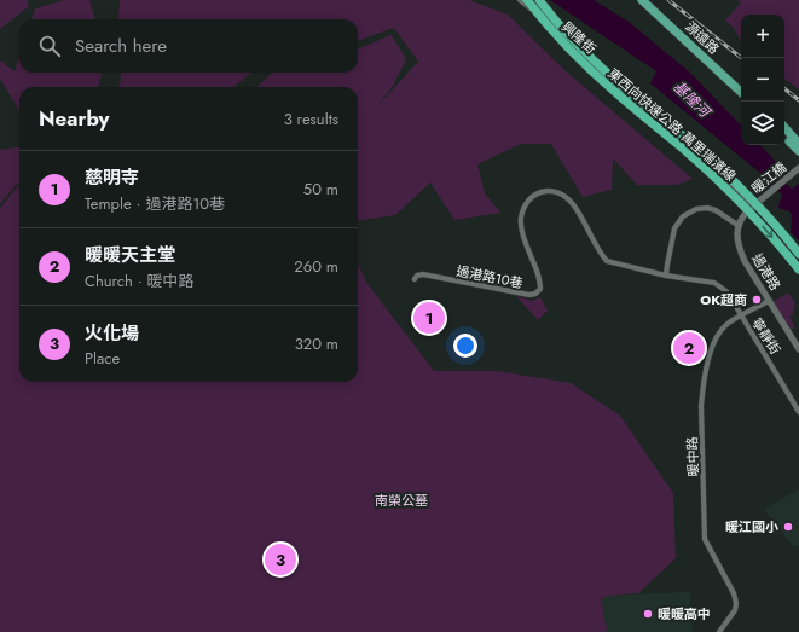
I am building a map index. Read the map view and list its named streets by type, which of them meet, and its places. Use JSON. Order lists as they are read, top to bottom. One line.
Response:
{"streets":{"highway":["東西向快速公路 萬里瑞濱線"],"main road":["源遠路"],"street":["興隆街","暖江橋","過港路","過港路10巷","寧靜街","暖中路"]},"crossings":[["興隆街","暖江橋"],["過港路","暖中路"],["過港路10巷","寧靜街"],["寧靜街","暖中路"]],"water":["基隆河"],"parks":["南榮公墓"],"places":["OK超商","暖江國小","暖暖高中"],"page":{"map_buttons":["+","−"],"search":"Search here","heading":["Nearby","3 results"],"list":[{"mark":"1","name":"慈明寺","note":"Temple · 過港路10巷","value":"50 m"},{"mark":"2","name":"暖暖天主堂","note":"Church · 暖中路","value":"260 m"},{"mark":"3","name":"火化場","note":"Place","value":"320 m"}],"pins":["1","2","3"]}}
